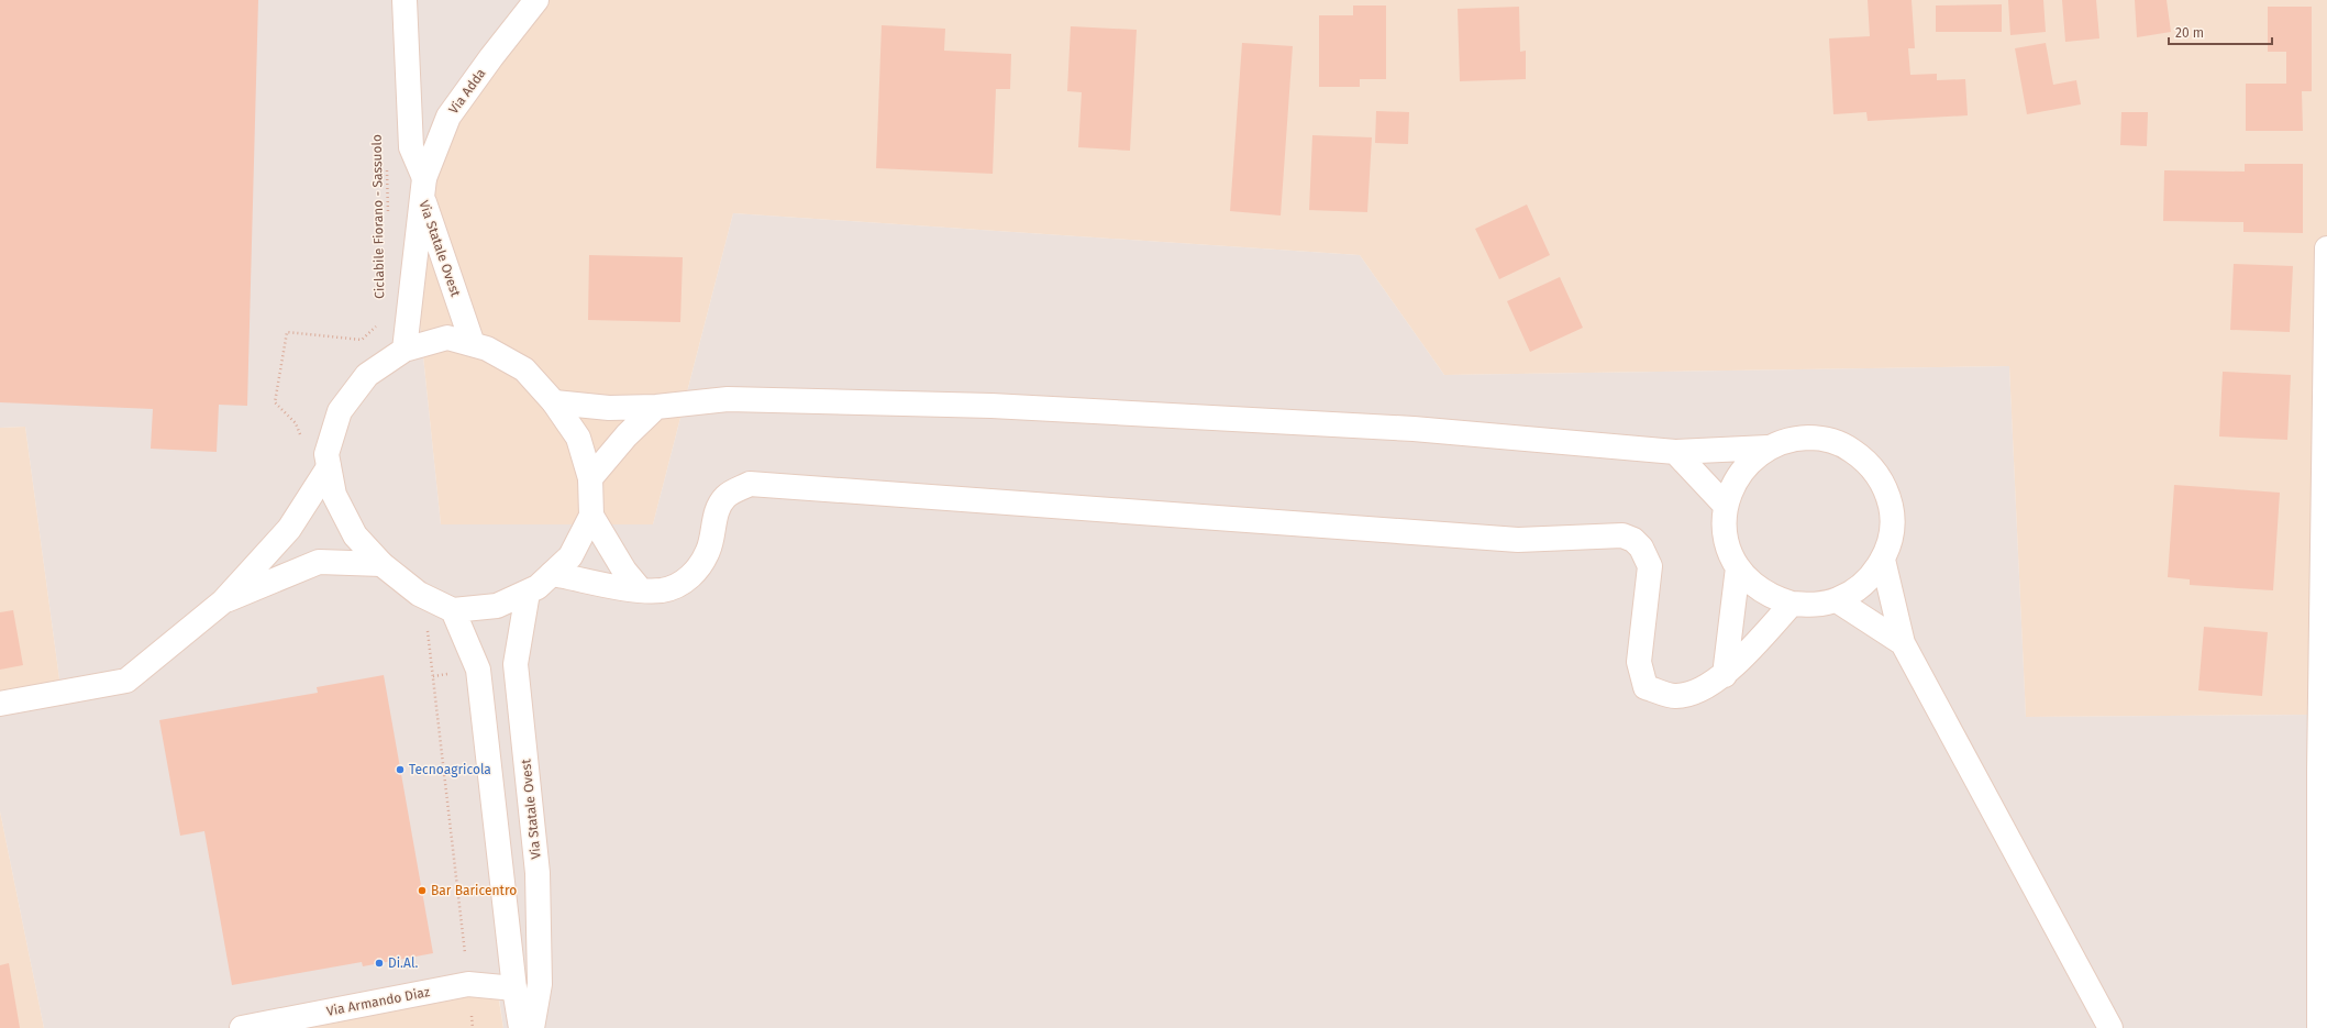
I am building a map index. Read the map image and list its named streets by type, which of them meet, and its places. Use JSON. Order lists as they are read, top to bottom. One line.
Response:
{"streets":{"street":["Via Adda","Via Statale Ovest","Via Armando Diaz"],"path":["Ciclabile Fiorano - Sassuolo"]},"crossings":[["Via Adda","Via Statale Ovest"]],"places":["Tecnoagricola","Bar Baricentro","Di.Al."],"scale_bar":"20 m"}
